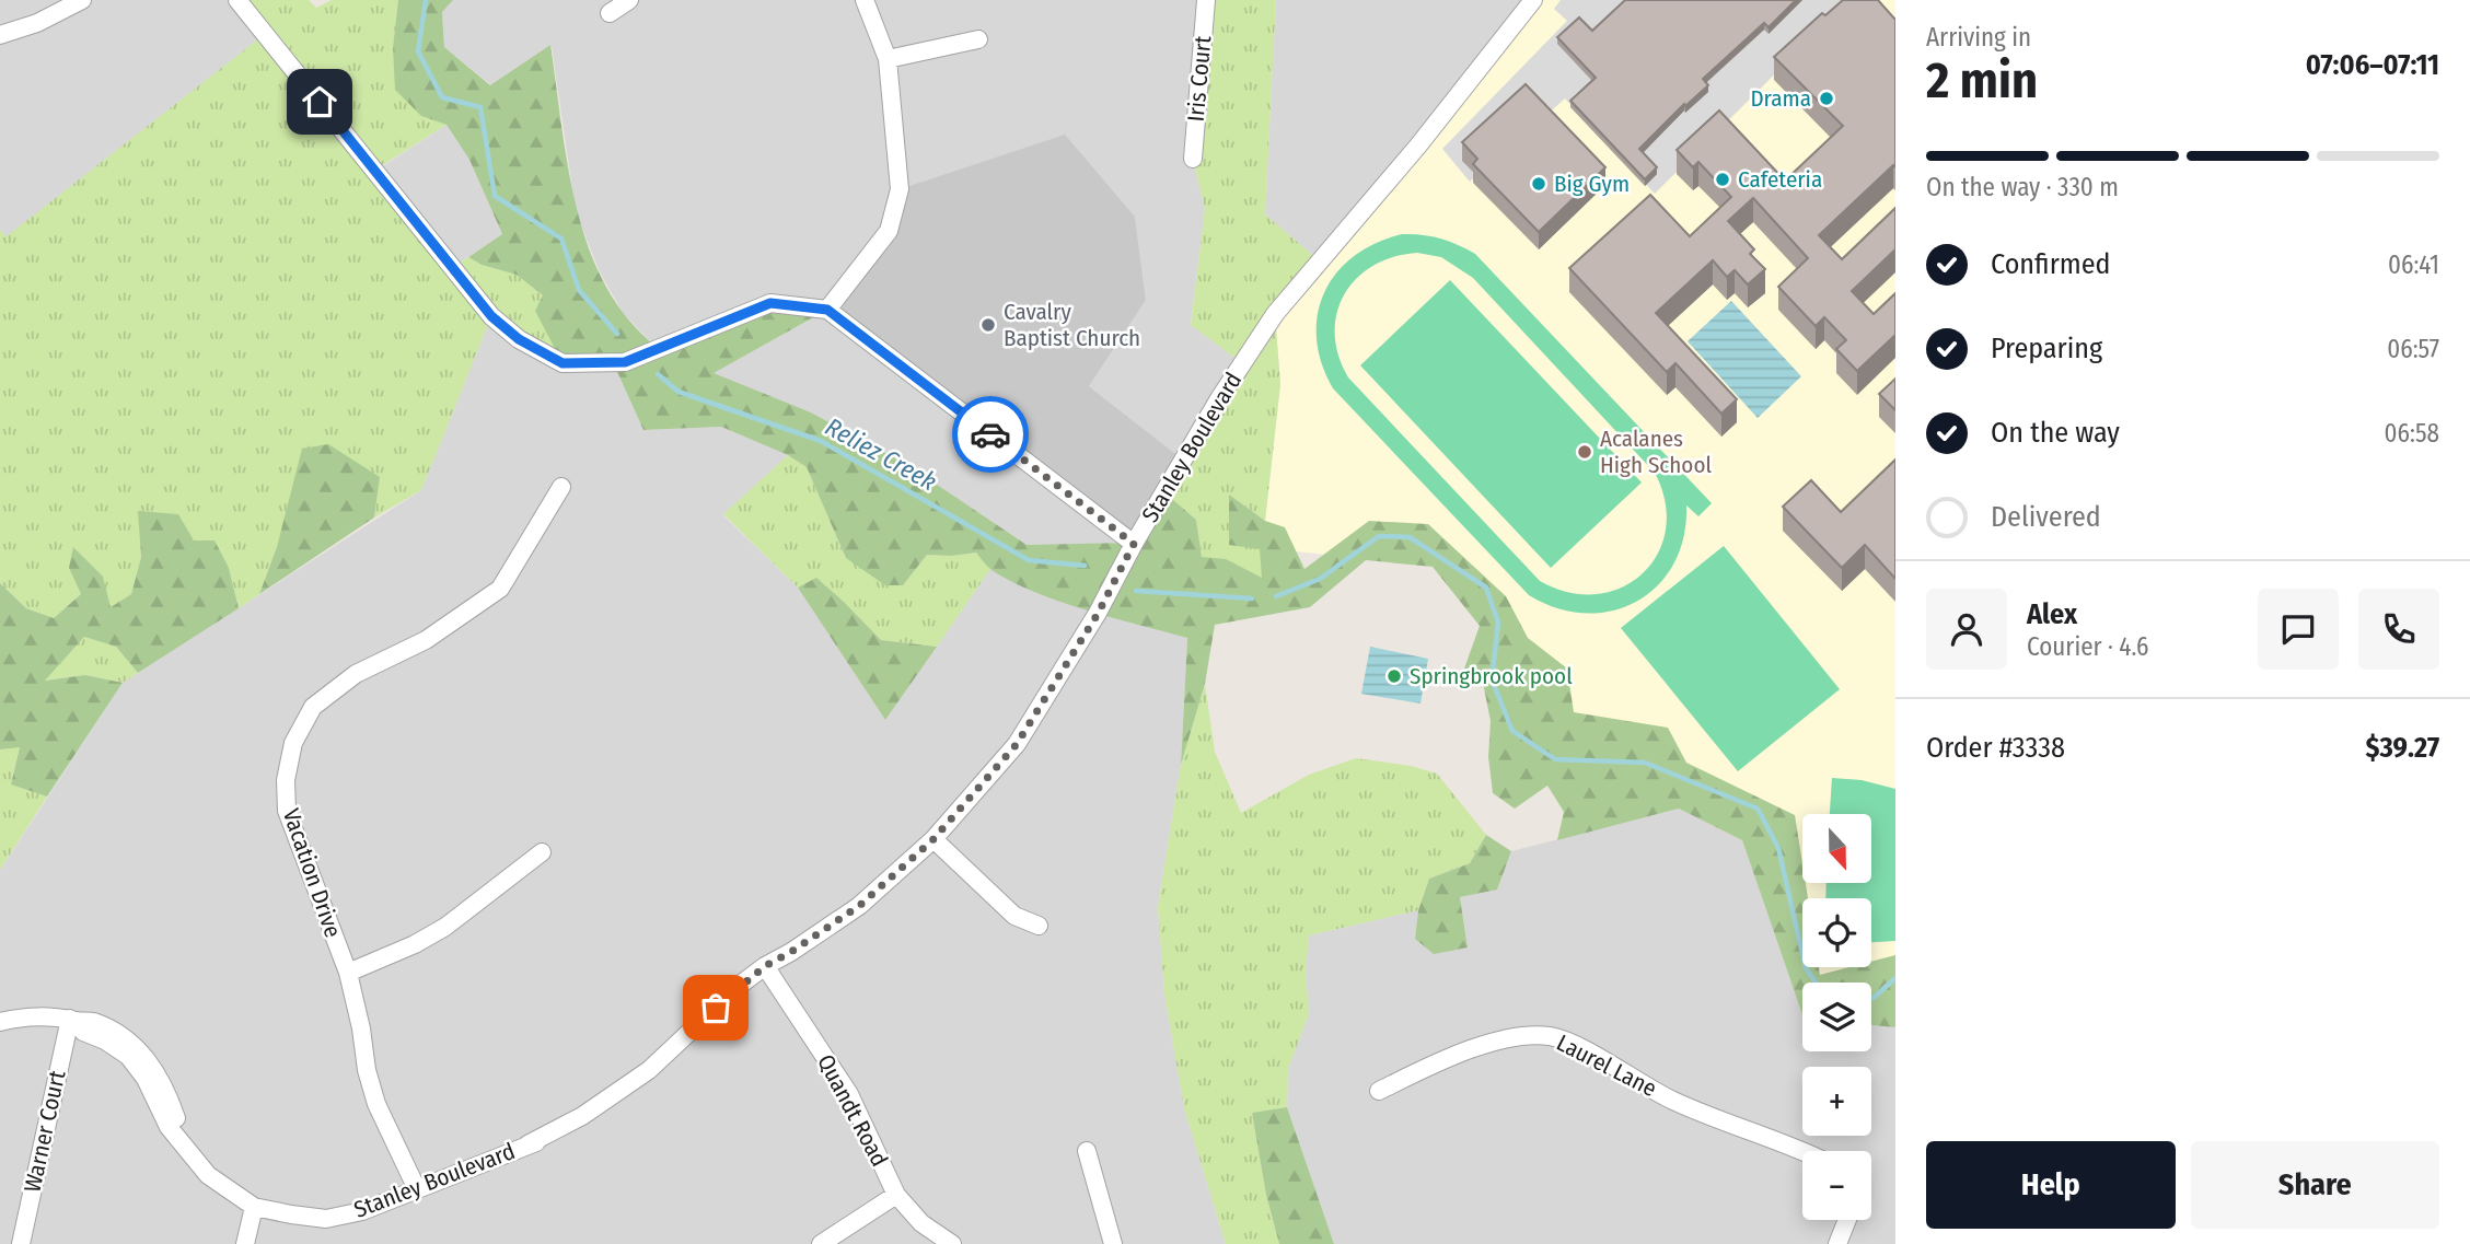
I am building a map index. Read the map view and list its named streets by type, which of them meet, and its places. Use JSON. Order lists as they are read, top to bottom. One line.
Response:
{"streets":{"street":["Iris Court","Stanley Boulevard","Vacation Drive","Laurel Lane","Quandt Road","Warner Court"]},"crossings":[["Stanley Boulevard","Vacation Drive"],["Stanley Boulevard","Quandt Road"],["Stanley Boulevard","Warner Court"]],"water":["Reliez Creek"],"places":["Drama","Cafeteria","Big Gym","Cavalry Baptist Church","Acalanes High School","Springbrook pool"],"north":"bottom","page":{"heading":["2 min","Arriving in","07:06–07:11"],"panel":["Alex","Courier · 4.6","Order #3338","$39.27"],"bar":"On the way · 330 m","list":[["Confirmed","06:41"],["Preparing","06:57"],["On the way","06:58"],"Delivered"],"map_buttons":["+","−"],"buttons":["Help","Share"]}}
